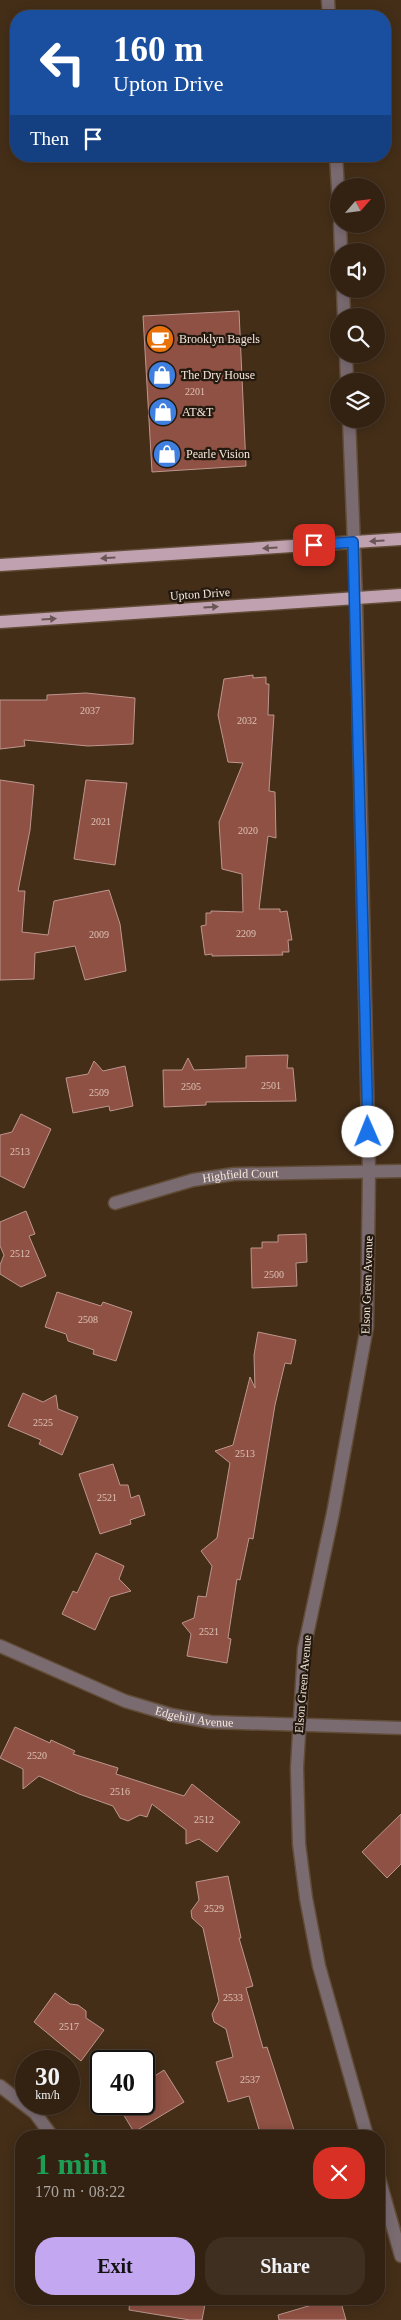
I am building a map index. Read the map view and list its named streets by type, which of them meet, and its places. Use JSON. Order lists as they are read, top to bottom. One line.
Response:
{"streets":{"main road":["Upton Drive"],"street":["Highfield Court","Elson Green Avenue","Edgehill Avenue"]},"crossings":[["Upton Drive","Elson Green Avenue"],["Highfield Court","Elson Green Avenue"],["Elson Green Avenue","Edgehill Avenue"]],"places":{"cafe":["Brooklyn Bagels"],"shop":["The Dry House","AT&T","Pearle Vision"]},"house_numbers":["2201","2037","2032","2021","2020","2209","2009","2501","2505","2509","2513","2512","2500","2508","2525","2513","2521","2521","2520","2516","2512","2529","2533","2517","2537"],"north":"top right","page":{"turn":["160 m","Upton Drive"],"then":"Then","speed":"30 km/h","limit":"40","heading":["1 min","170 m · 08:22"],"buttons":["Exit","Share"]}}
